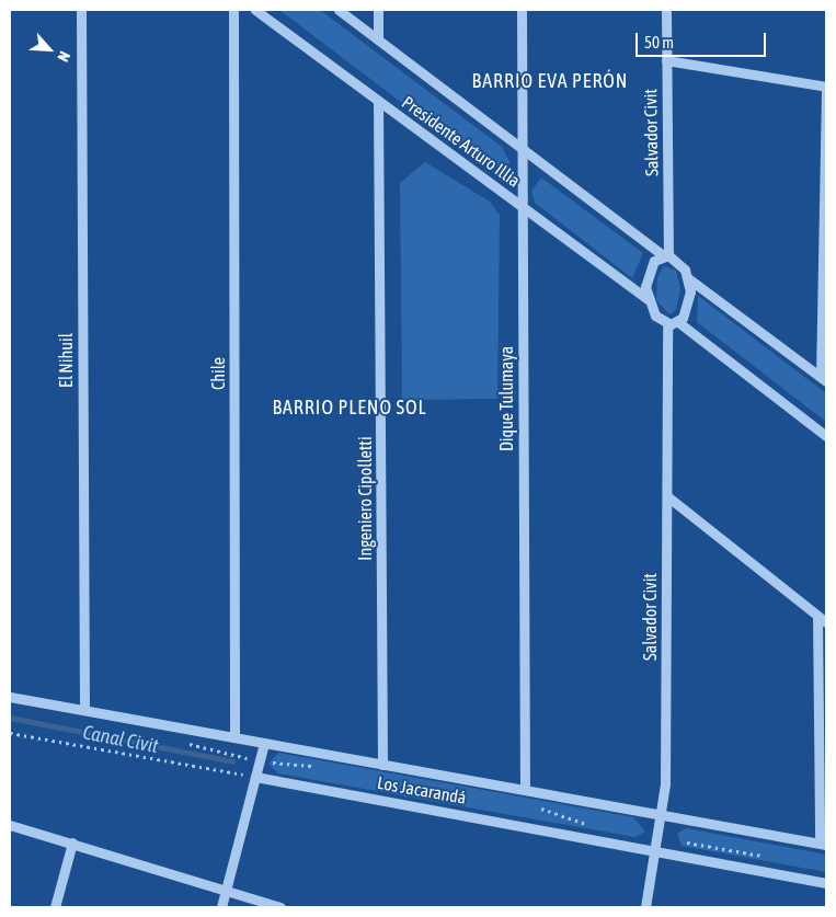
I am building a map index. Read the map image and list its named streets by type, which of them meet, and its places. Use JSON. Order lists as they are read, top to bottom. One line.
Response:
{"streets":{"street":["Salvador Civit","Presidente Arturo Illia","El Nihuil","Chile","Dique Tulumaya","Ingeniero Cipolletti","Los Jacarandá"]},"crossings":[["Salvador Civit","Presidente Arturo Illia"],["Salvador Civit","Los Jacarandá"],["Presidente Arturo Illia","Dique Tulumaya"],["Presidente Arturo Illia","Ingeniero Cipolletti"],["El Nihuil","Los Jacarandá"],["Chile","Los Jacarandá"],["Dique Tulumaya","Los Jacarandá"],["Ingeniero Cipolletti","Los Jacarandá"]],"districts":["BARRIO EVA PERÓN","BARRIO PLENO SOL"],"water":["Canal Civit"],"scale_bar":"50 m","north":"bottom right"}
